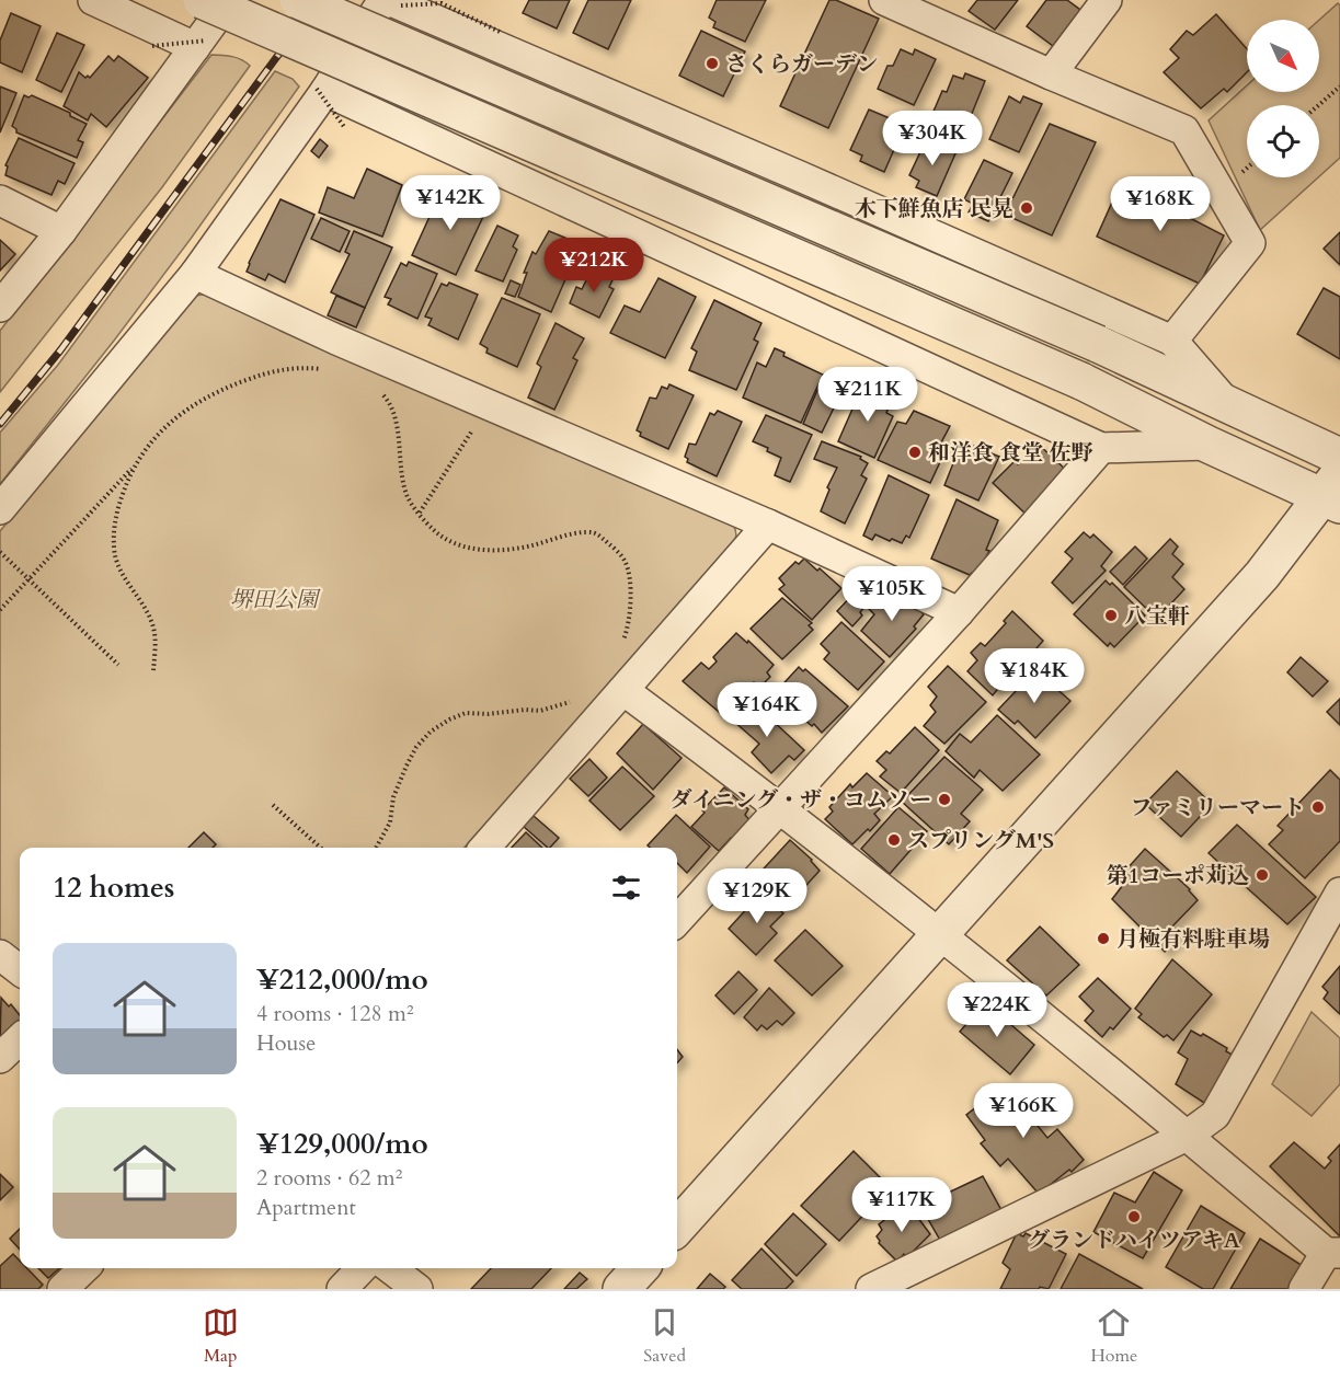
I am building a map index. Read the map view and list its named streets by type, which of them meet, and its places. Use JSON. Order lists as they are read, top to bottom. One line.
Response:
{"parks":["堺田公園"],"places":["さくらガーデン","木下鮮魚店 民晃","和洋食 食堂 佐野","八宝軒","ダイニング・ザ・コムソー","ファミリーマート","スプリングM'S","第1コーポ苅込","月極有料駐車場","グランドハイツアキA"],"north":"bottom right","page":{"price":["¥304K","¥142K","¥168K","¥212K","¥211K","¥105K","¥184K","¥164K","¥129K","¥224K","¥166K","¥117K"],"heading":"12 homes","list":[{"name":"¥212,000/mo","note":"4 rooms · 128 m² · House"},{"name":"¥129,000/mo","note":"2 rooms · 62 m² · Apartment"}],"tabs":["Map","Saved","Home"]}}
